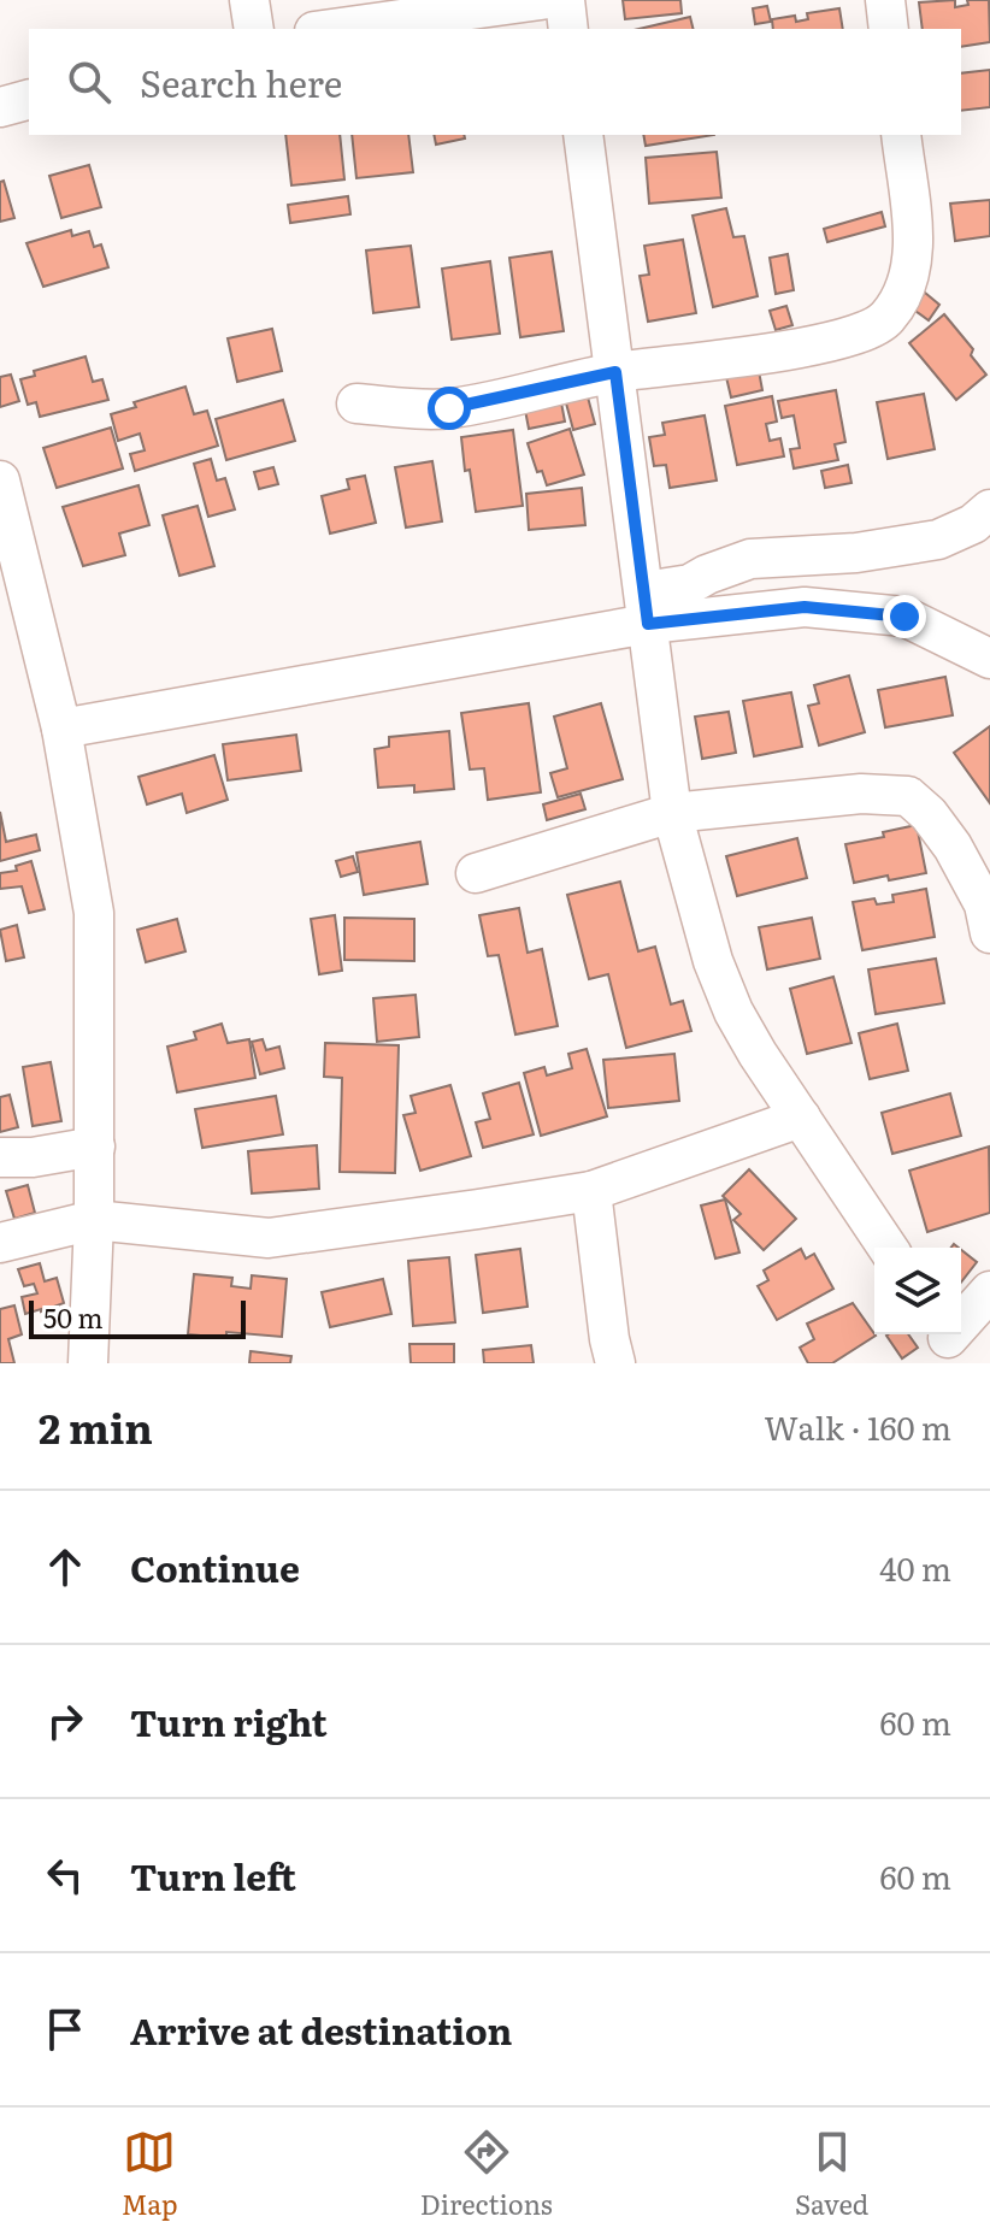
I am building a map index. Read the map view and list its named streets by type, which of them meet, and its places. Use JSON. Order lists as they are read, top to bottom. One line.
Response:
{"scale_bar":"50 m","page":{"search":"Search here","scale":"50 m","heading":["2 min","Walk · 160 m"],"list":[["Continue","40 m"],["Turn right","60 m"],["Turn left","60 m"],"Arrive at destination"],"nav":["Map","Directions","Saved"]}}
